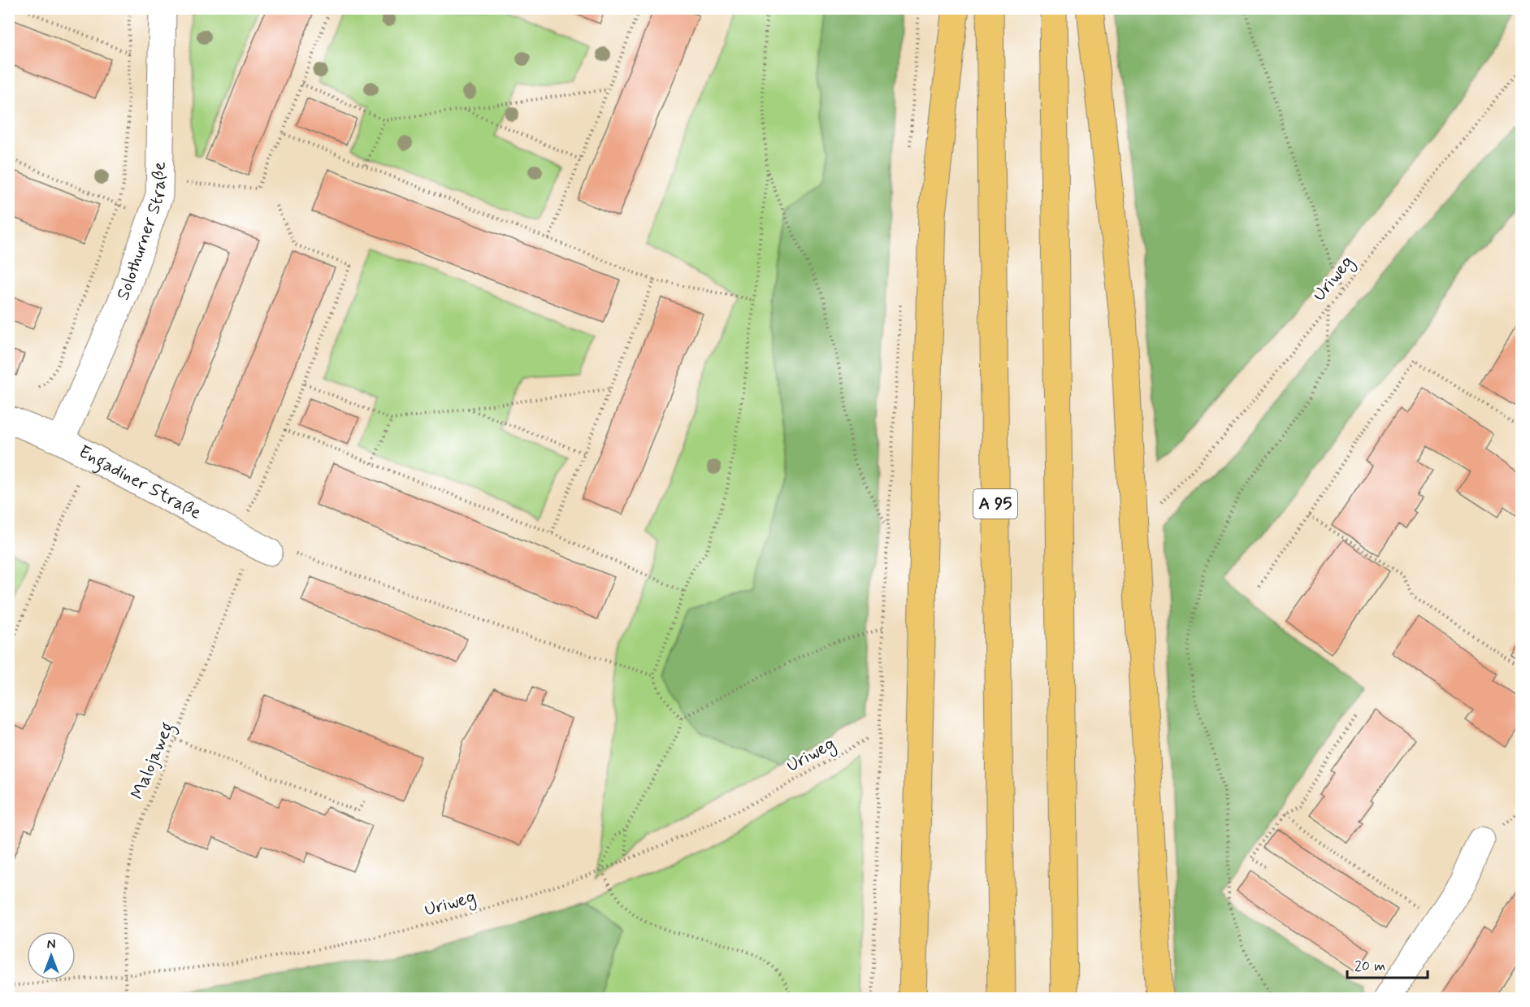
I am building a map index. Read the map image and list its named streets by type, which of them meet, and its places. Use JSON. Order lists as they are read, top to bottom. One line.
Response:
{"streets":{"highway":["A 95"],"street":["Solothurner Straße","Engadiner Straße"],"path":["Uriweg","Malojaweg"]},"crossings":[["Solothurner Straße","Engadiner Straße"],["Uriweg","Malojaweg"],["Engadiner Straße","Malojaweg"]],"scale_bar":"20 m","north":"top"}
